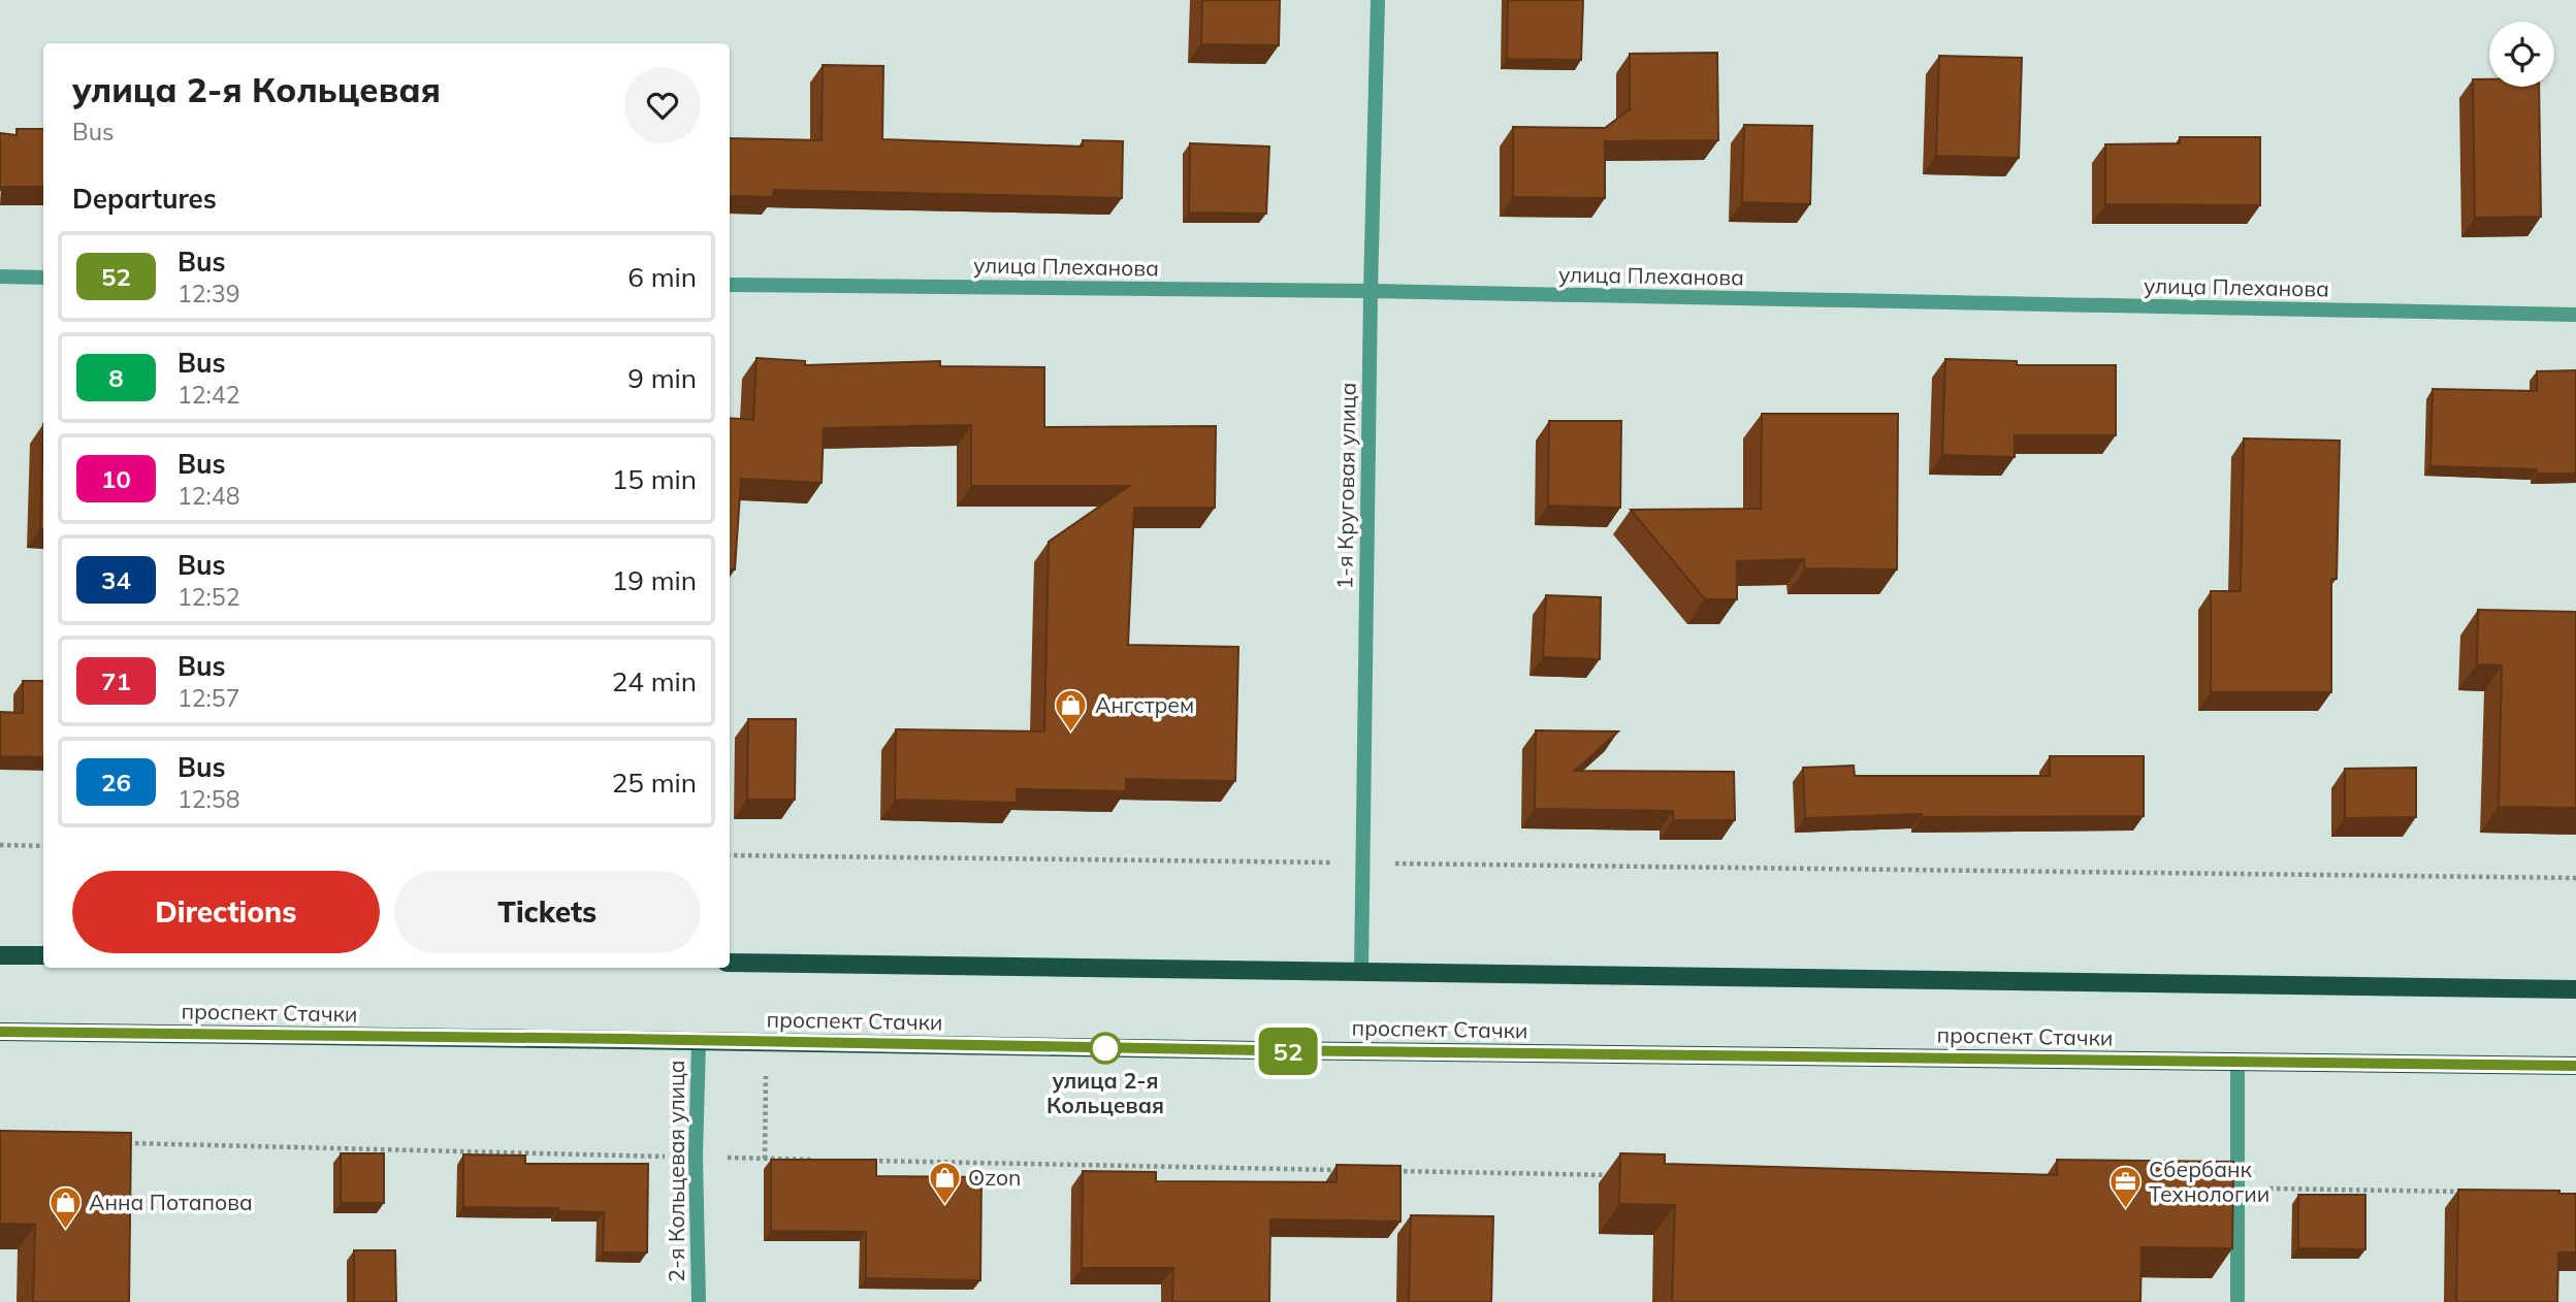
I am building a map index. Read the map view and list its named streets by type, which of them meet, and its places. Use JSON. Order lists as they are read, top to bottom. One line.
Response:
{"streets":{"main road":["проспект Стачки"],"street":["улица Плеханова","1-я Круговая улица","2-я Кольцевая улица"]},"crossings":[["улица Плеханова","1-я Круговая улица"],["проспект Стачки","2-я Кольцевая улица"]],"places":{"shop":["Ангстрем","Ozon","Анна Потапова"],"other":["улица 2-я Кольцевая"],"office":["Сбербанк Технологии"]},"lines":["bus line 52"],"page":{"on_map":"52","heading":[["улица 2-я Кольцевая","Bus"],"Departures"],"list":[{"mark":"52","name":"Bus","note":"12:39","value":"6 min"},{"mark":"8","name":"Bus","note":"12:42","value":"9 min"},{"mark":"10","name":"Bus","note":"12:48","value":"15 min"},{"mark":"34","name":"Bus","note":"12:52","value":"19 min"},{"mark":"71","name":"Bus","note":"12:57","value":"24 min"},{"mark":"26","name":"Bus","note":"12:58","value":"25 min"}],"buttons":["Directions","Tickets"]}}
